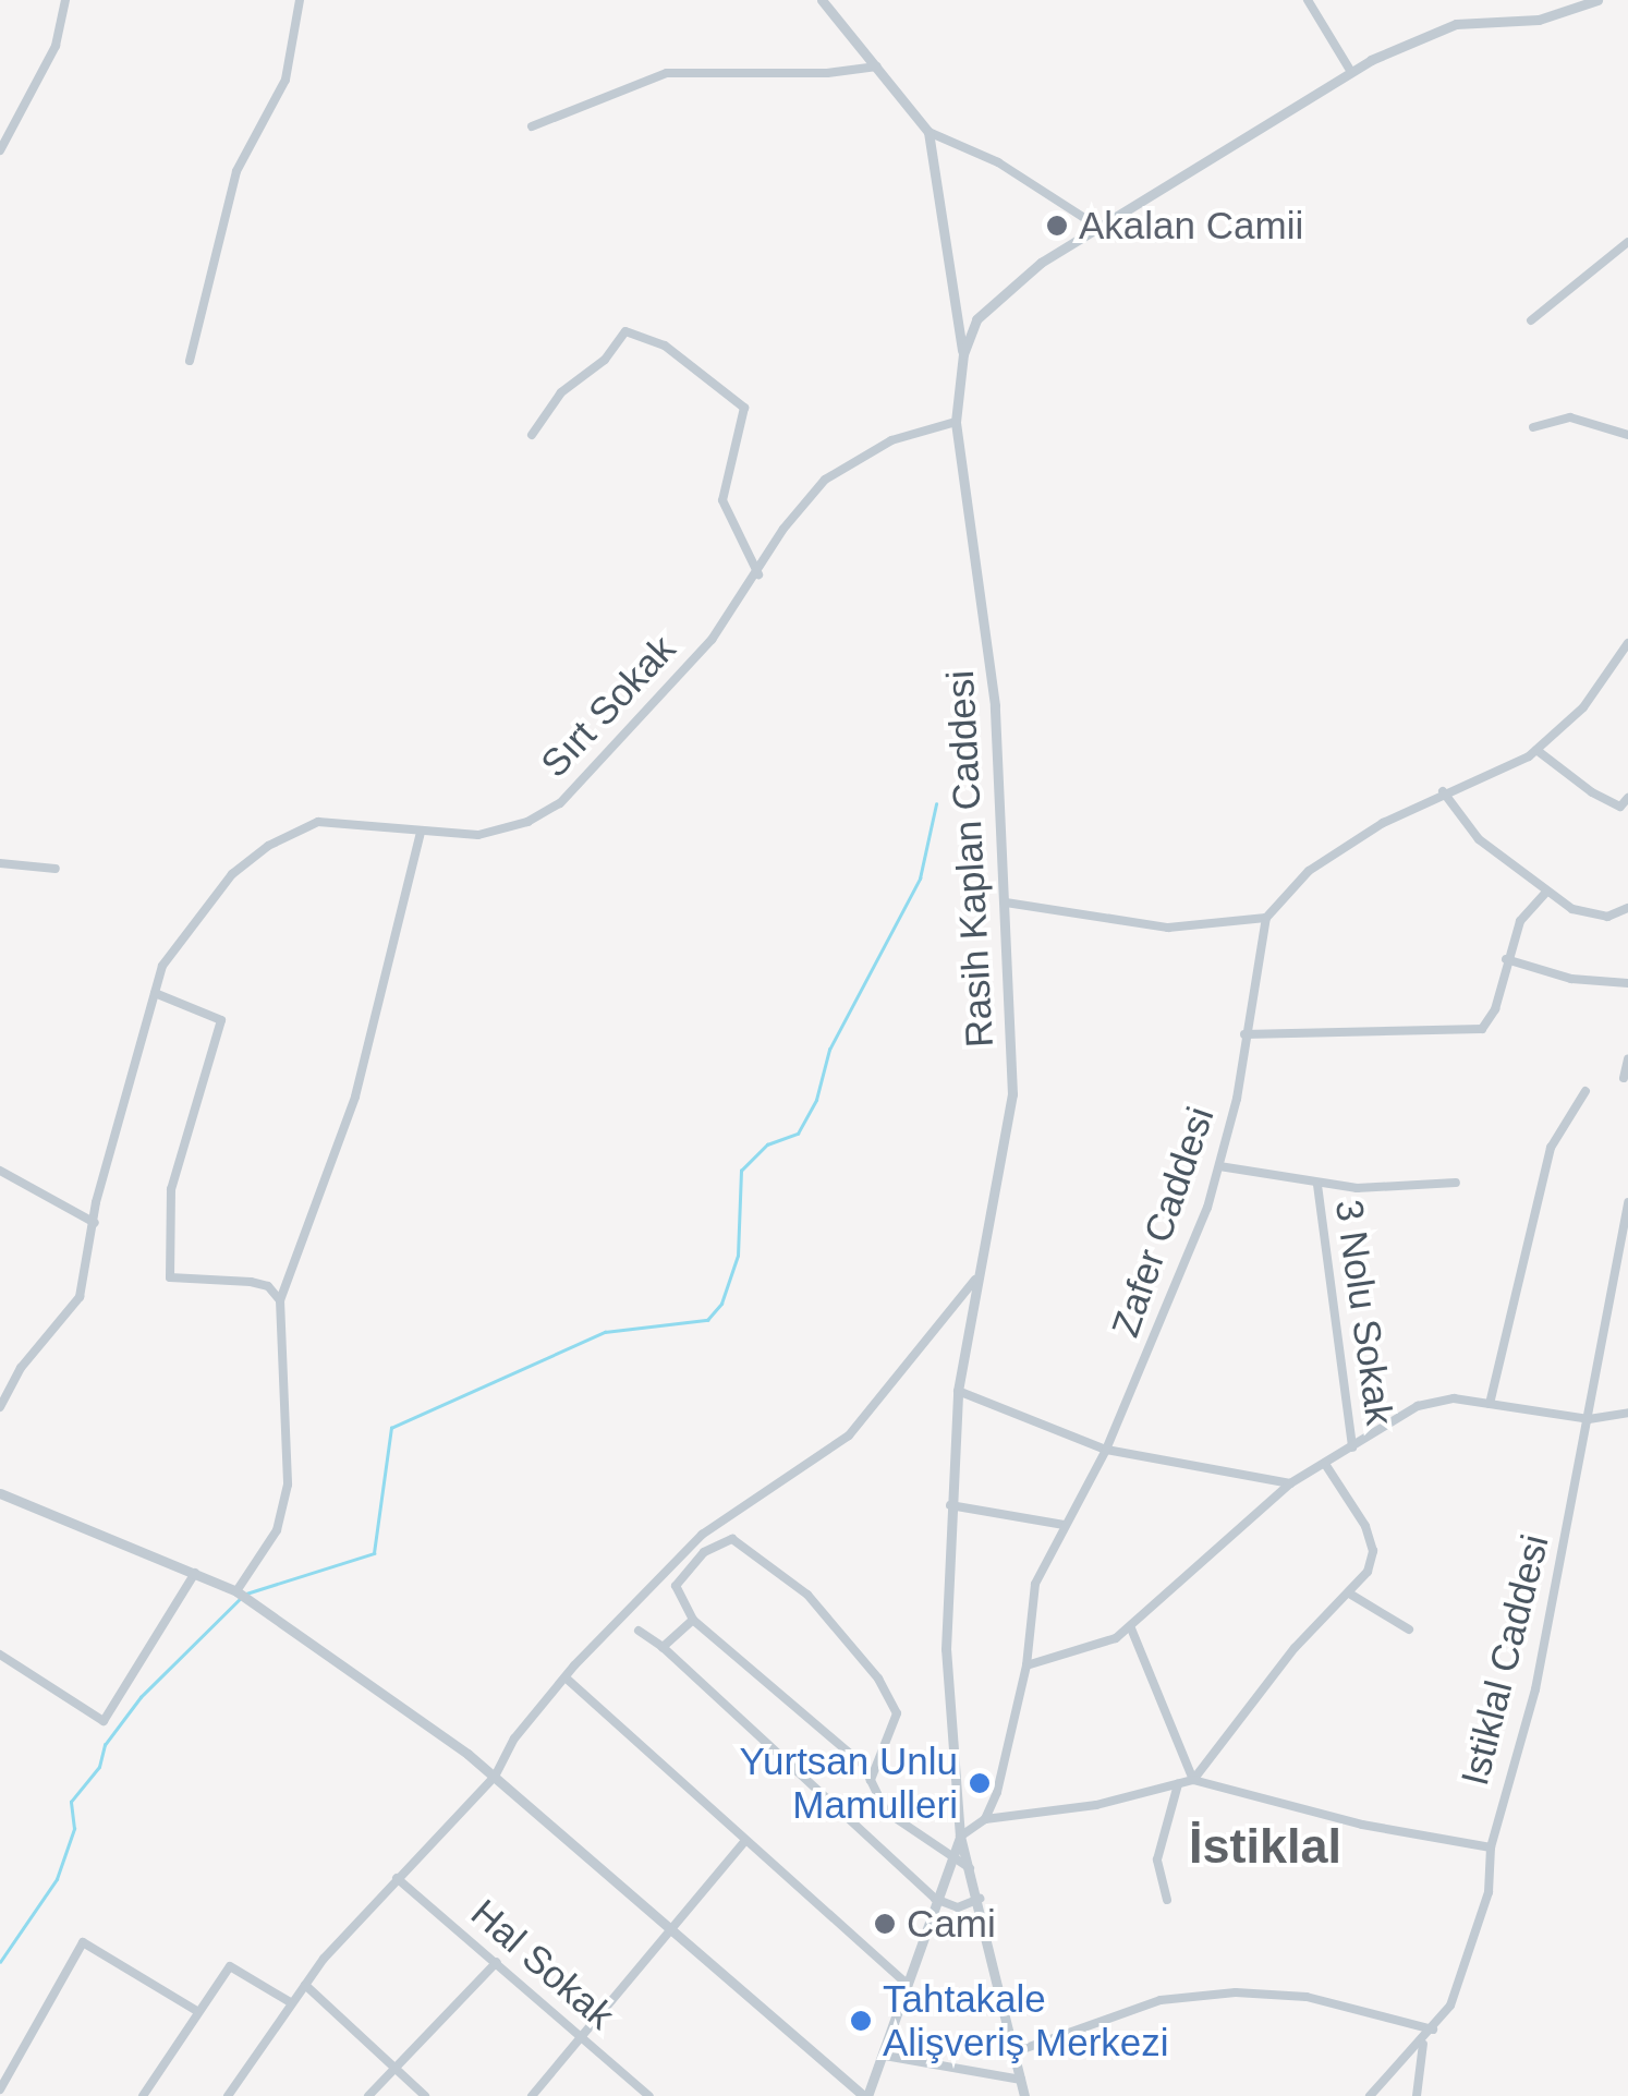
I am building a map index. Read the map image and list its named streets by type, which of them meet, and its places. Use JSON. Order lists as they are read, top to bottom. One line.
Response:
{"streets":{"street":["Sırt Sokak","Rasih Kaplan Caddesi","Zafer Caddesi","3 Nolu Sokak","Istiklal Caddesi","Hal Sokak"]},"crossings":[["Sırt Sokak","Rasih Kaplan Caddesi"]],"districts":["İstiklal"],"places":["Akalan Camii","Yurtsan Unlu Mamulleri","Cami","Tahtakale Alişveriş Merkezi"]}
